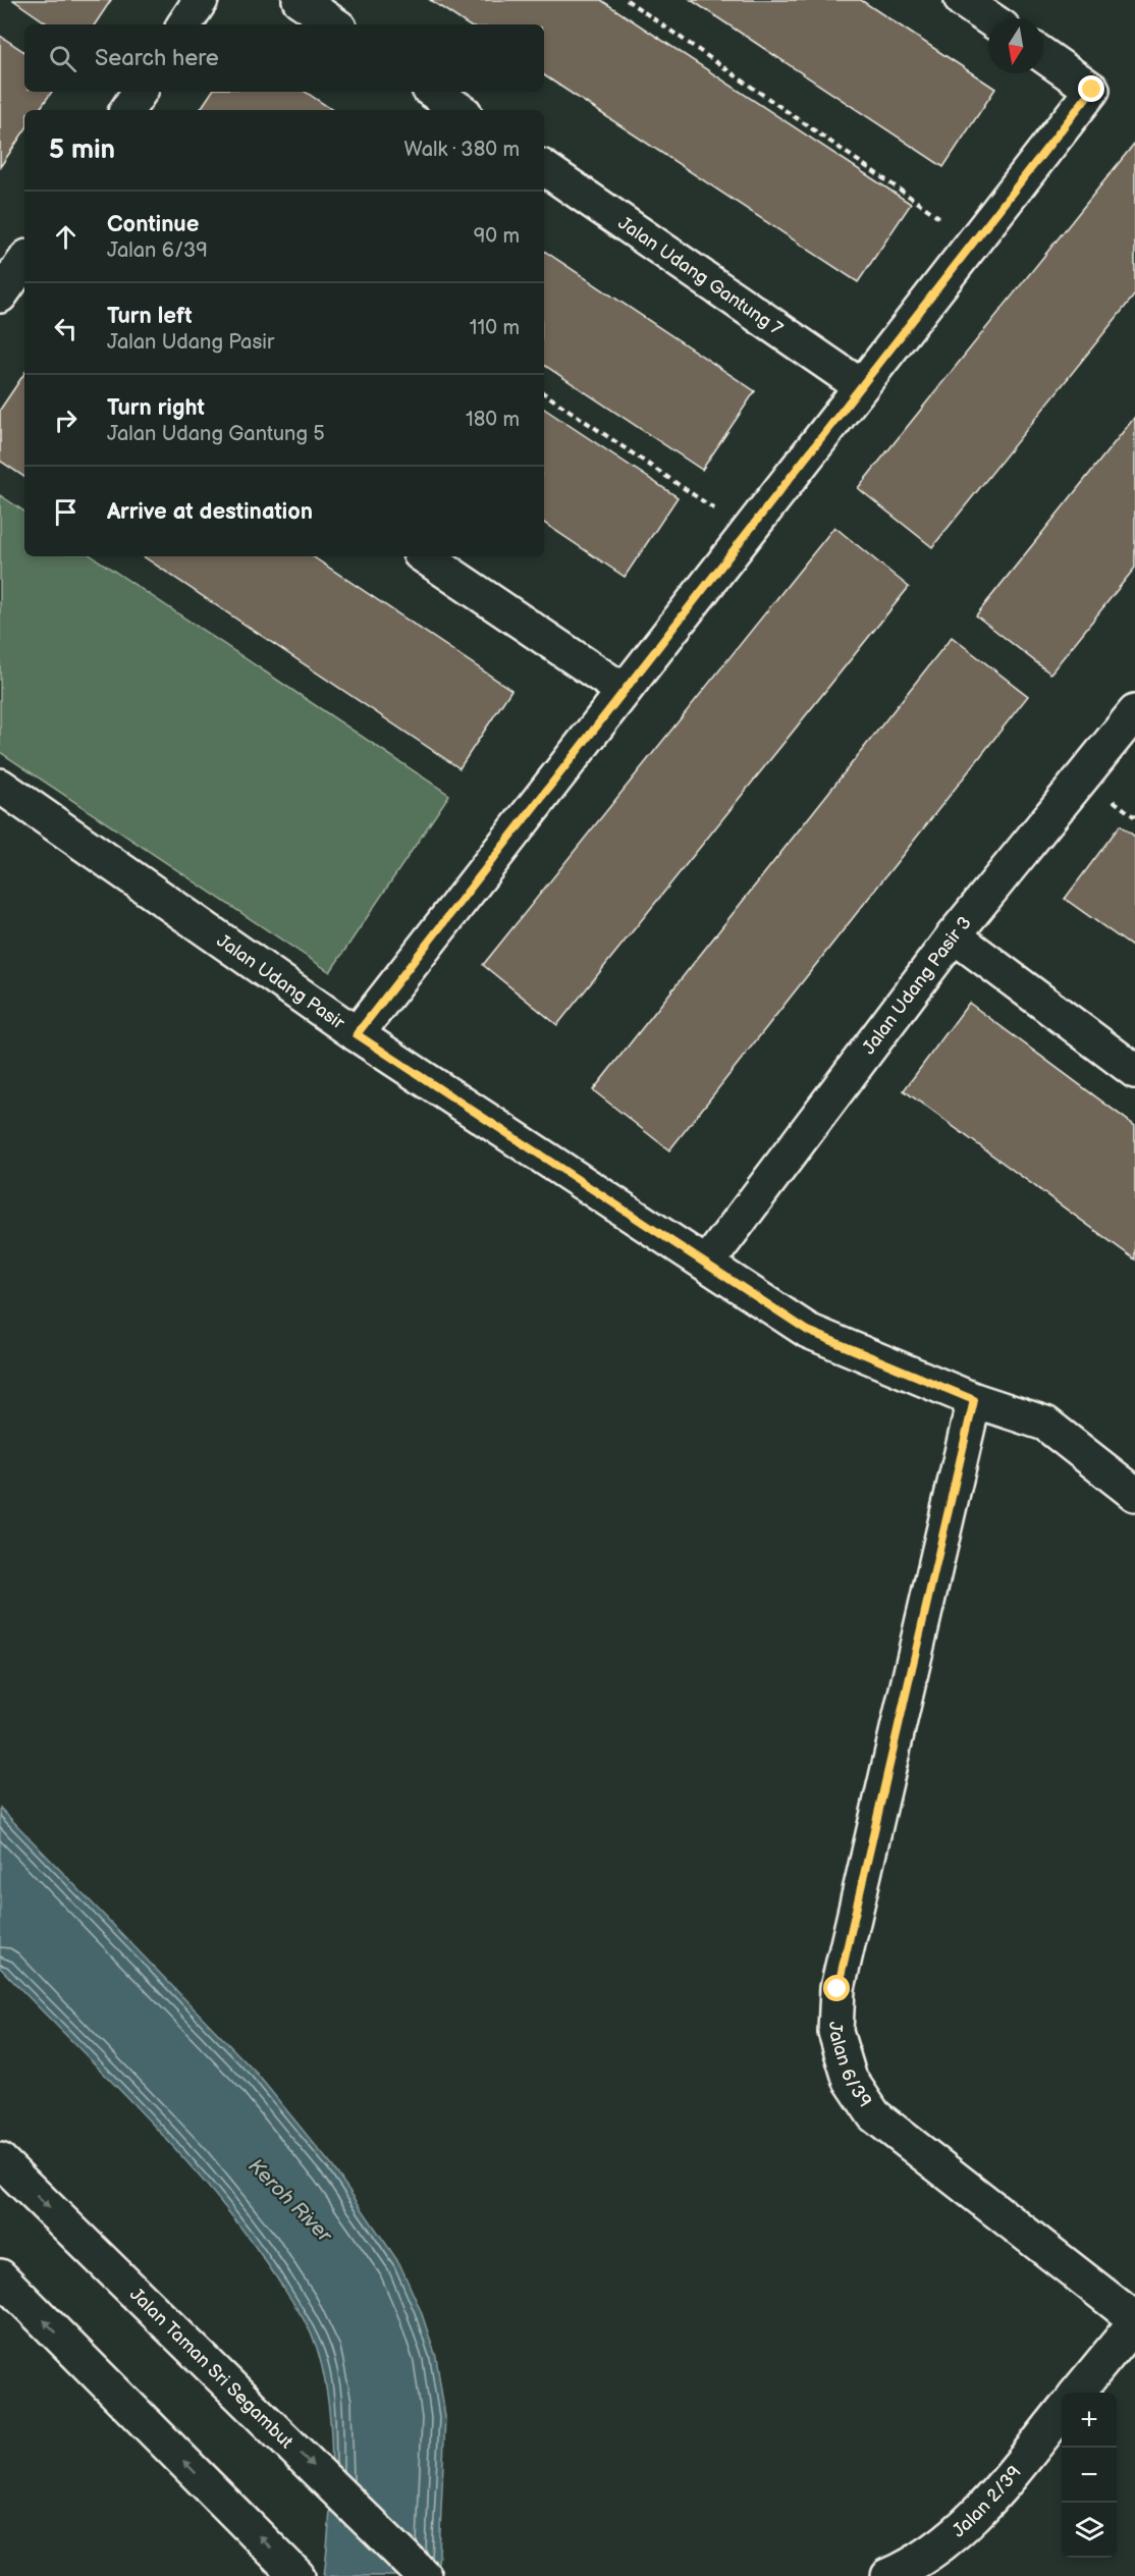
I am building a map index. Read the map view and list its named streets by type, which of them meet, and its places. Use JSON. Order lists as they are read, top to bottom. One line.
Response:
{"streets":{"street":["Jalan Udang Gantung 7","Jalan Udang Pasir","Jalan Udang Pasir 3","Jalan 6/39","Jalan Taman Sri Segambut","Jalan 2/39"]},"crossings":[["Jalan Udang Pasir","Jalan Udang Pasir 3"],["Jalan Udang Pasir","Jalan 6/39"]],"water":["Keroh River"],"north":"bottom","page":{"search":"Search here","heading":["5 min","Walk · 380 m"],"list":[["Continue","Jalan 6/39","90 m"],["Turn left","Jalan Udang Pasir","110 m"],["Turn right","Jalan Udang Gantung 5","180 m"],"Arrive at destination"],"map_buttons":["+","−"]}}
